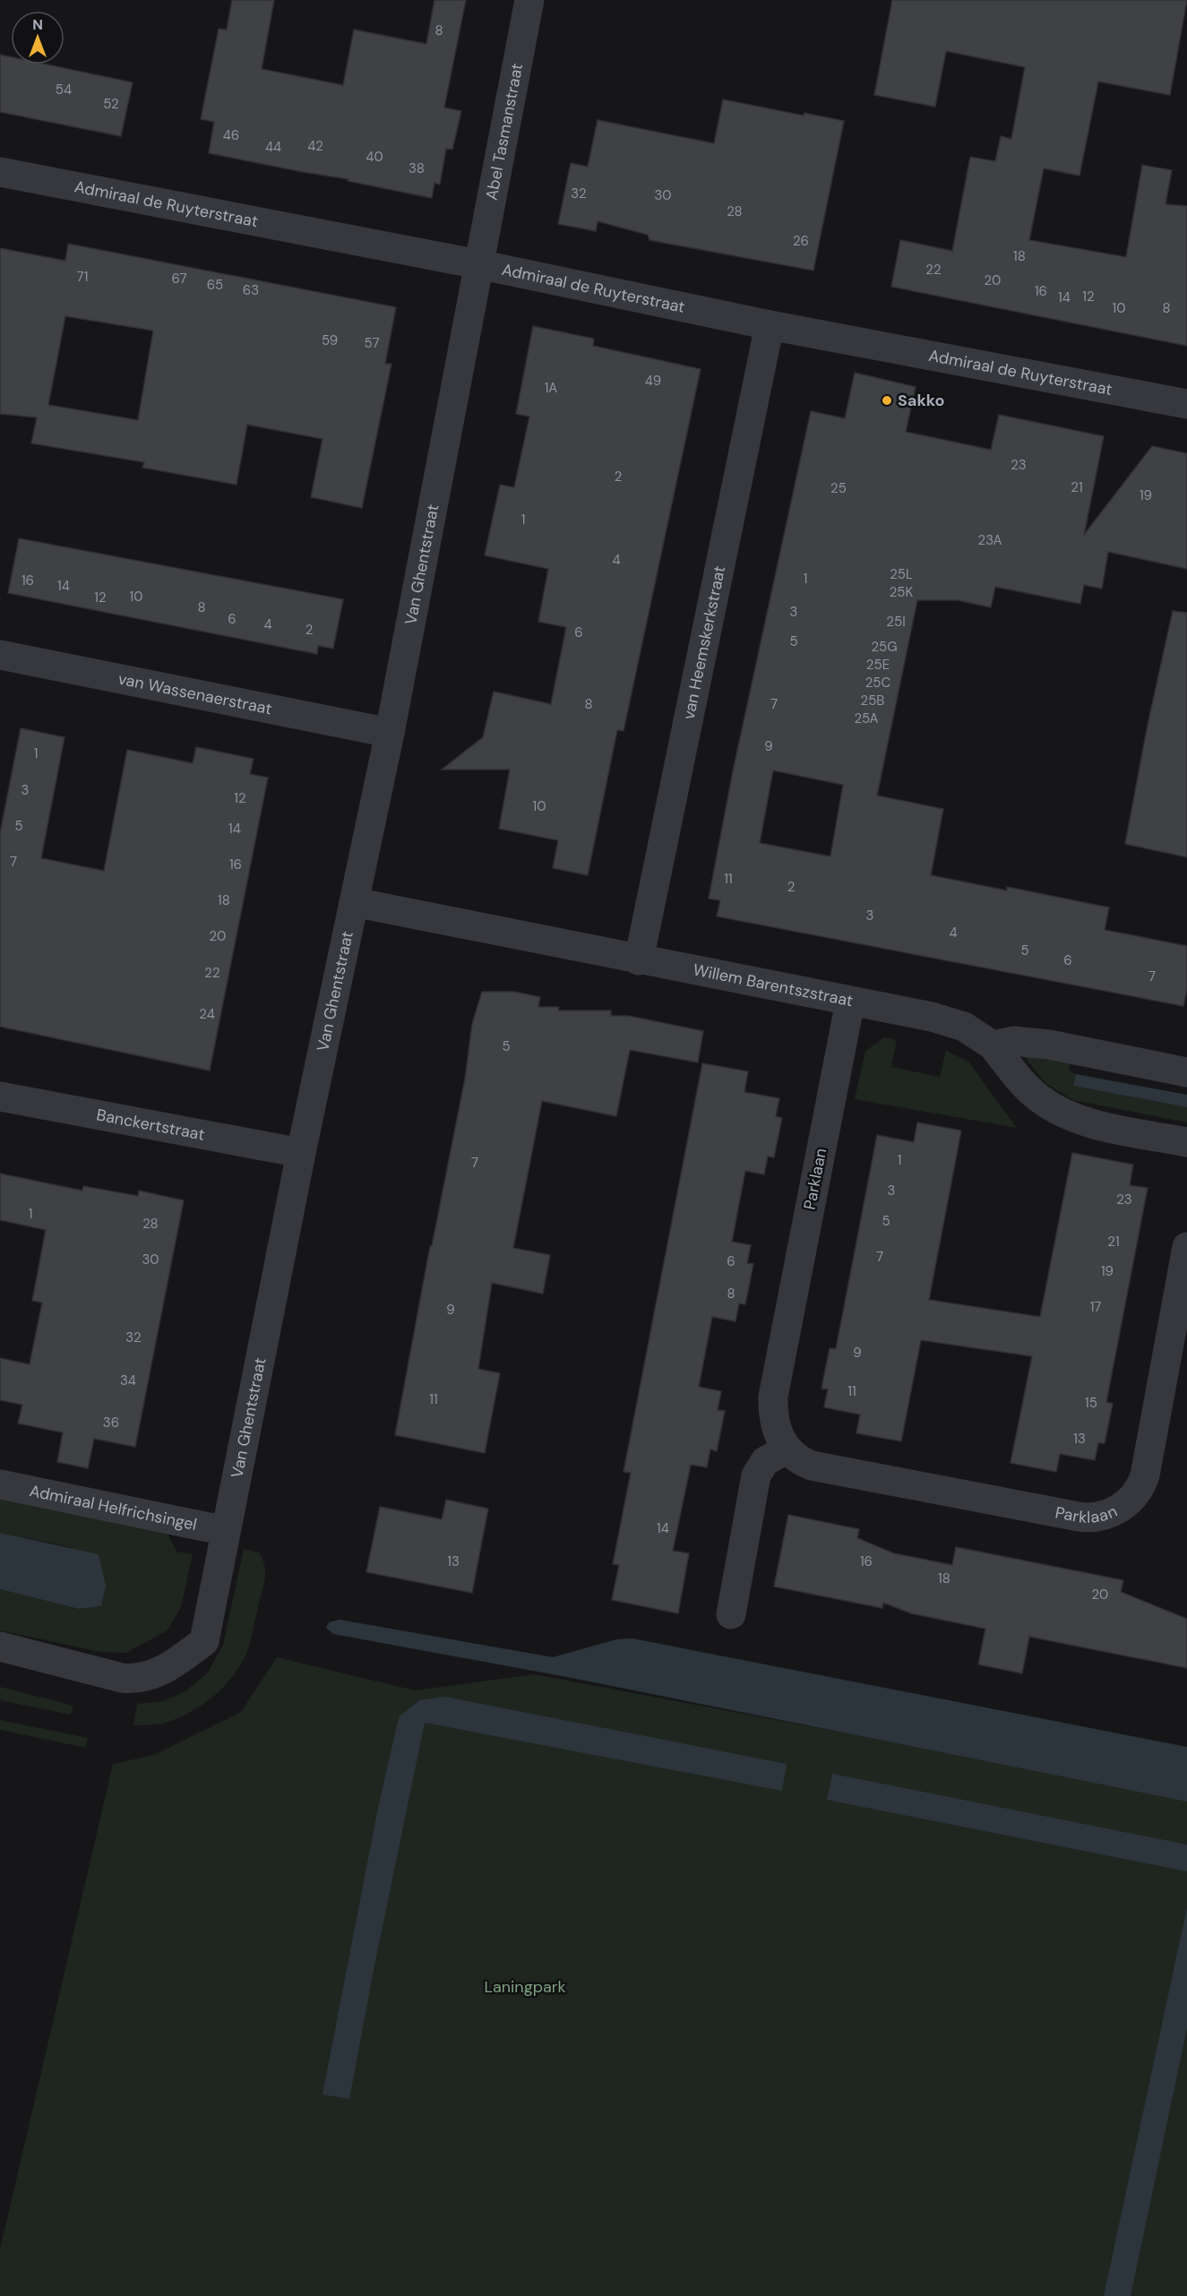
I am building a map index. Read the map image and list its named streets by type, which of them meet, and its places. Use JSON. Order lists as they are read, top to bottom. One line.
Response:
{"streets":{"street":["Abel Tasmanstraat","Admiraal de Ruyterstraat","Van Ghentstraat","van Heemskerkstraat","van Wassenaerstraat","Willem Barentszstraat","Banckertstraat","Parklaan","Admiraal Helfrichsingel"]},"crossings":[["Abel Tasmanstraat","Admiraal de Ruyterstraat"],["Abel Tasmanstraat","Van Ghentstraat"],["Admiraal de Ruyterstraat","Van Ghentstraat"],["Admiraal de Ruyterstraat","van Heemskerkstraat"],["Van Ghentstraat","van Wassenaerstraat"],["Van Ghentstraat","Willem Barentszstraat"],["Van Ghentstraat","Banckertstraat"],["Van Ghentstraat","Admiraal Helfrichsingel"],["van Heemskerkstraat","Willem Barentszstraat"],["Willem Barentszstraat","Parklaan"]],"parks":["Laningpark"],"places":["Sakko"],"house_numbers":["8","54","52","46","42","44","40","38","32","30","28","26","18","22","71","67","20","65","63","16","12","14","10","8","59","57","49","1A","23","2","21","25","19","1","23A","4","25L","1","16","14","25K","10","12","8","3","6","25I","4","2","6","5","25G","25E","25C","25B","8","7","25A","9","1","3","12","10","5","14","7","16","11","2","18","3","4","20","5","6","22","7","24","5","1","7","3","23","1","5","28","21","7","30","6","19","8","17","9","32","9","34","11","11","15","36","13","14","13","16","18","20"],"north":"top"}
